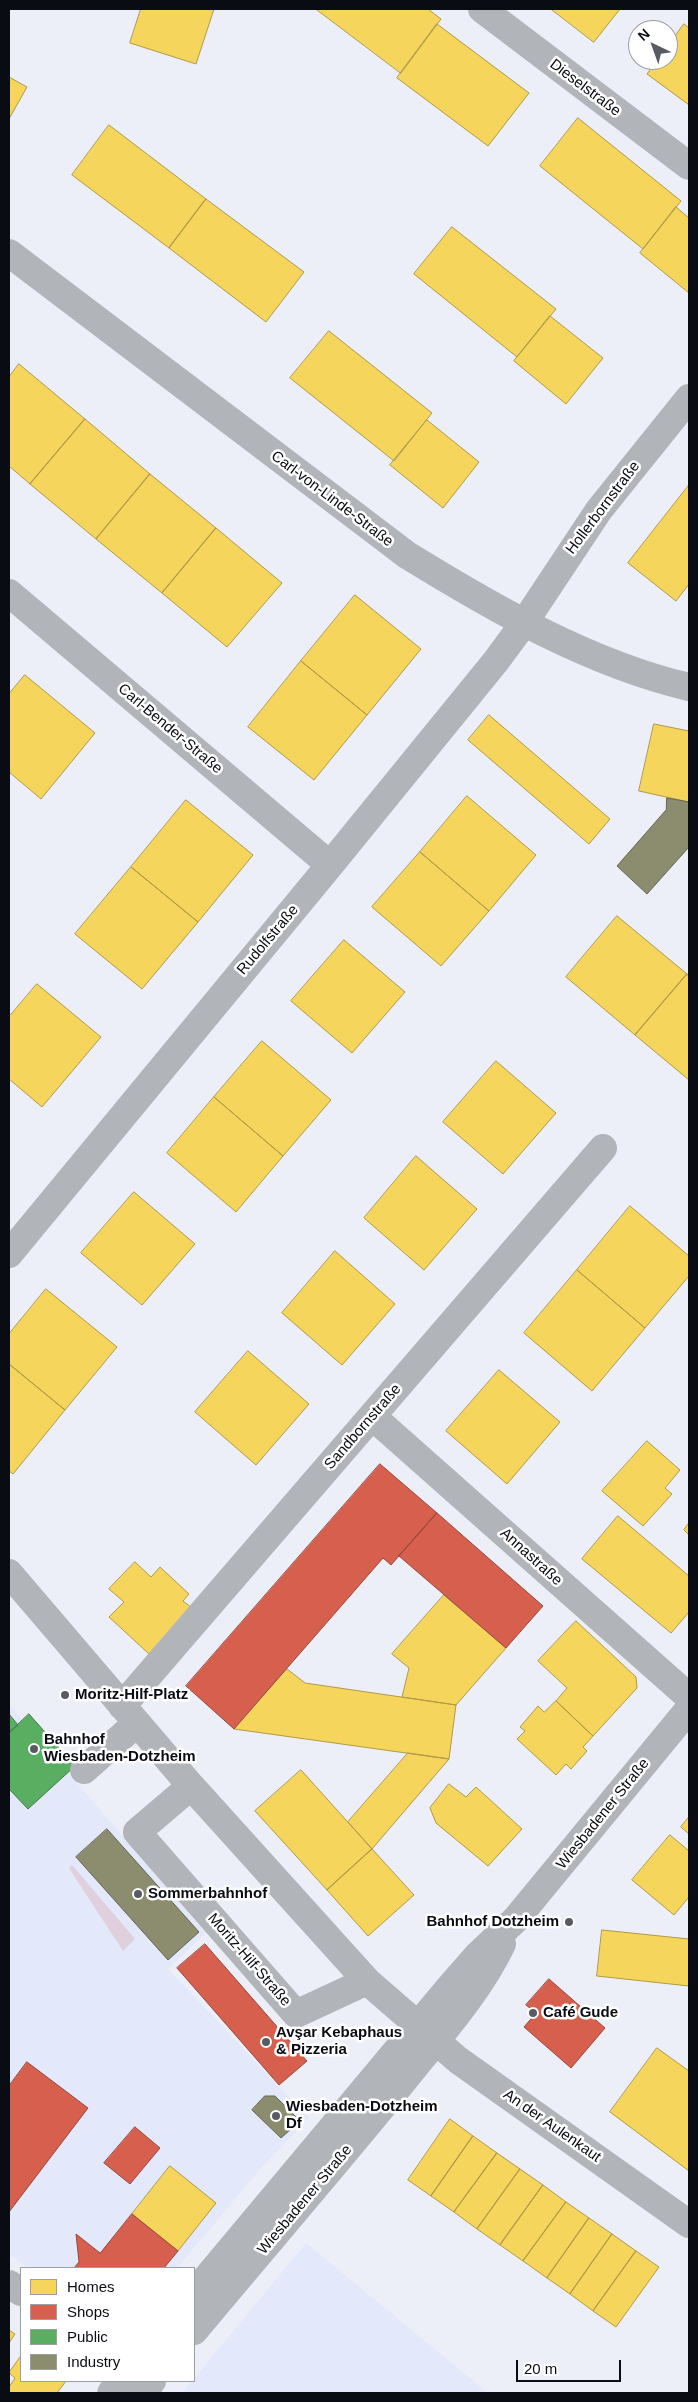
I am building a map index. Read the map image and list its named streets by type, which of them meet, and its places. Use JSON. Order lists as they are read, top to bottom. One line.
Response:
{"streets":{"street":["Dieselstraße","Carl-von-Linde-Straße","Hollerbornstraße","Carl-Bender-Straße","Rudolfstraße","Sandbornstraße","Annastraße","Wiesbadener Straße","Moritz-Hilf-Straße","An der Aulenkaut"]},"crossings":[["Carl-von-Linde-Straße","Hollerbornstraße"],["Carl-von-Linde-Straße","Rudolfstraße"],["Hollerbornstraße","Rudolfstraße"],["Carl-Bender-Straße","Rudolfstraße"],["Sandbornstraße","Annastraße"],["Wiesbadener Straße","An der Aulenkaut"]],"places":["Moritz-Hilf-Platz","Bahnhof Wiesbaden-Dotzheim","Sommerbahnhof","Bahnhof Dotzheim","Café Gude","Avşar Kebaphaus & Pizzeria","Wiesbaden-Dotzheim Df"],"legend":["Homes","Shops","Public","Industry"],"scale_bar":"20 m","north":"top left"}
